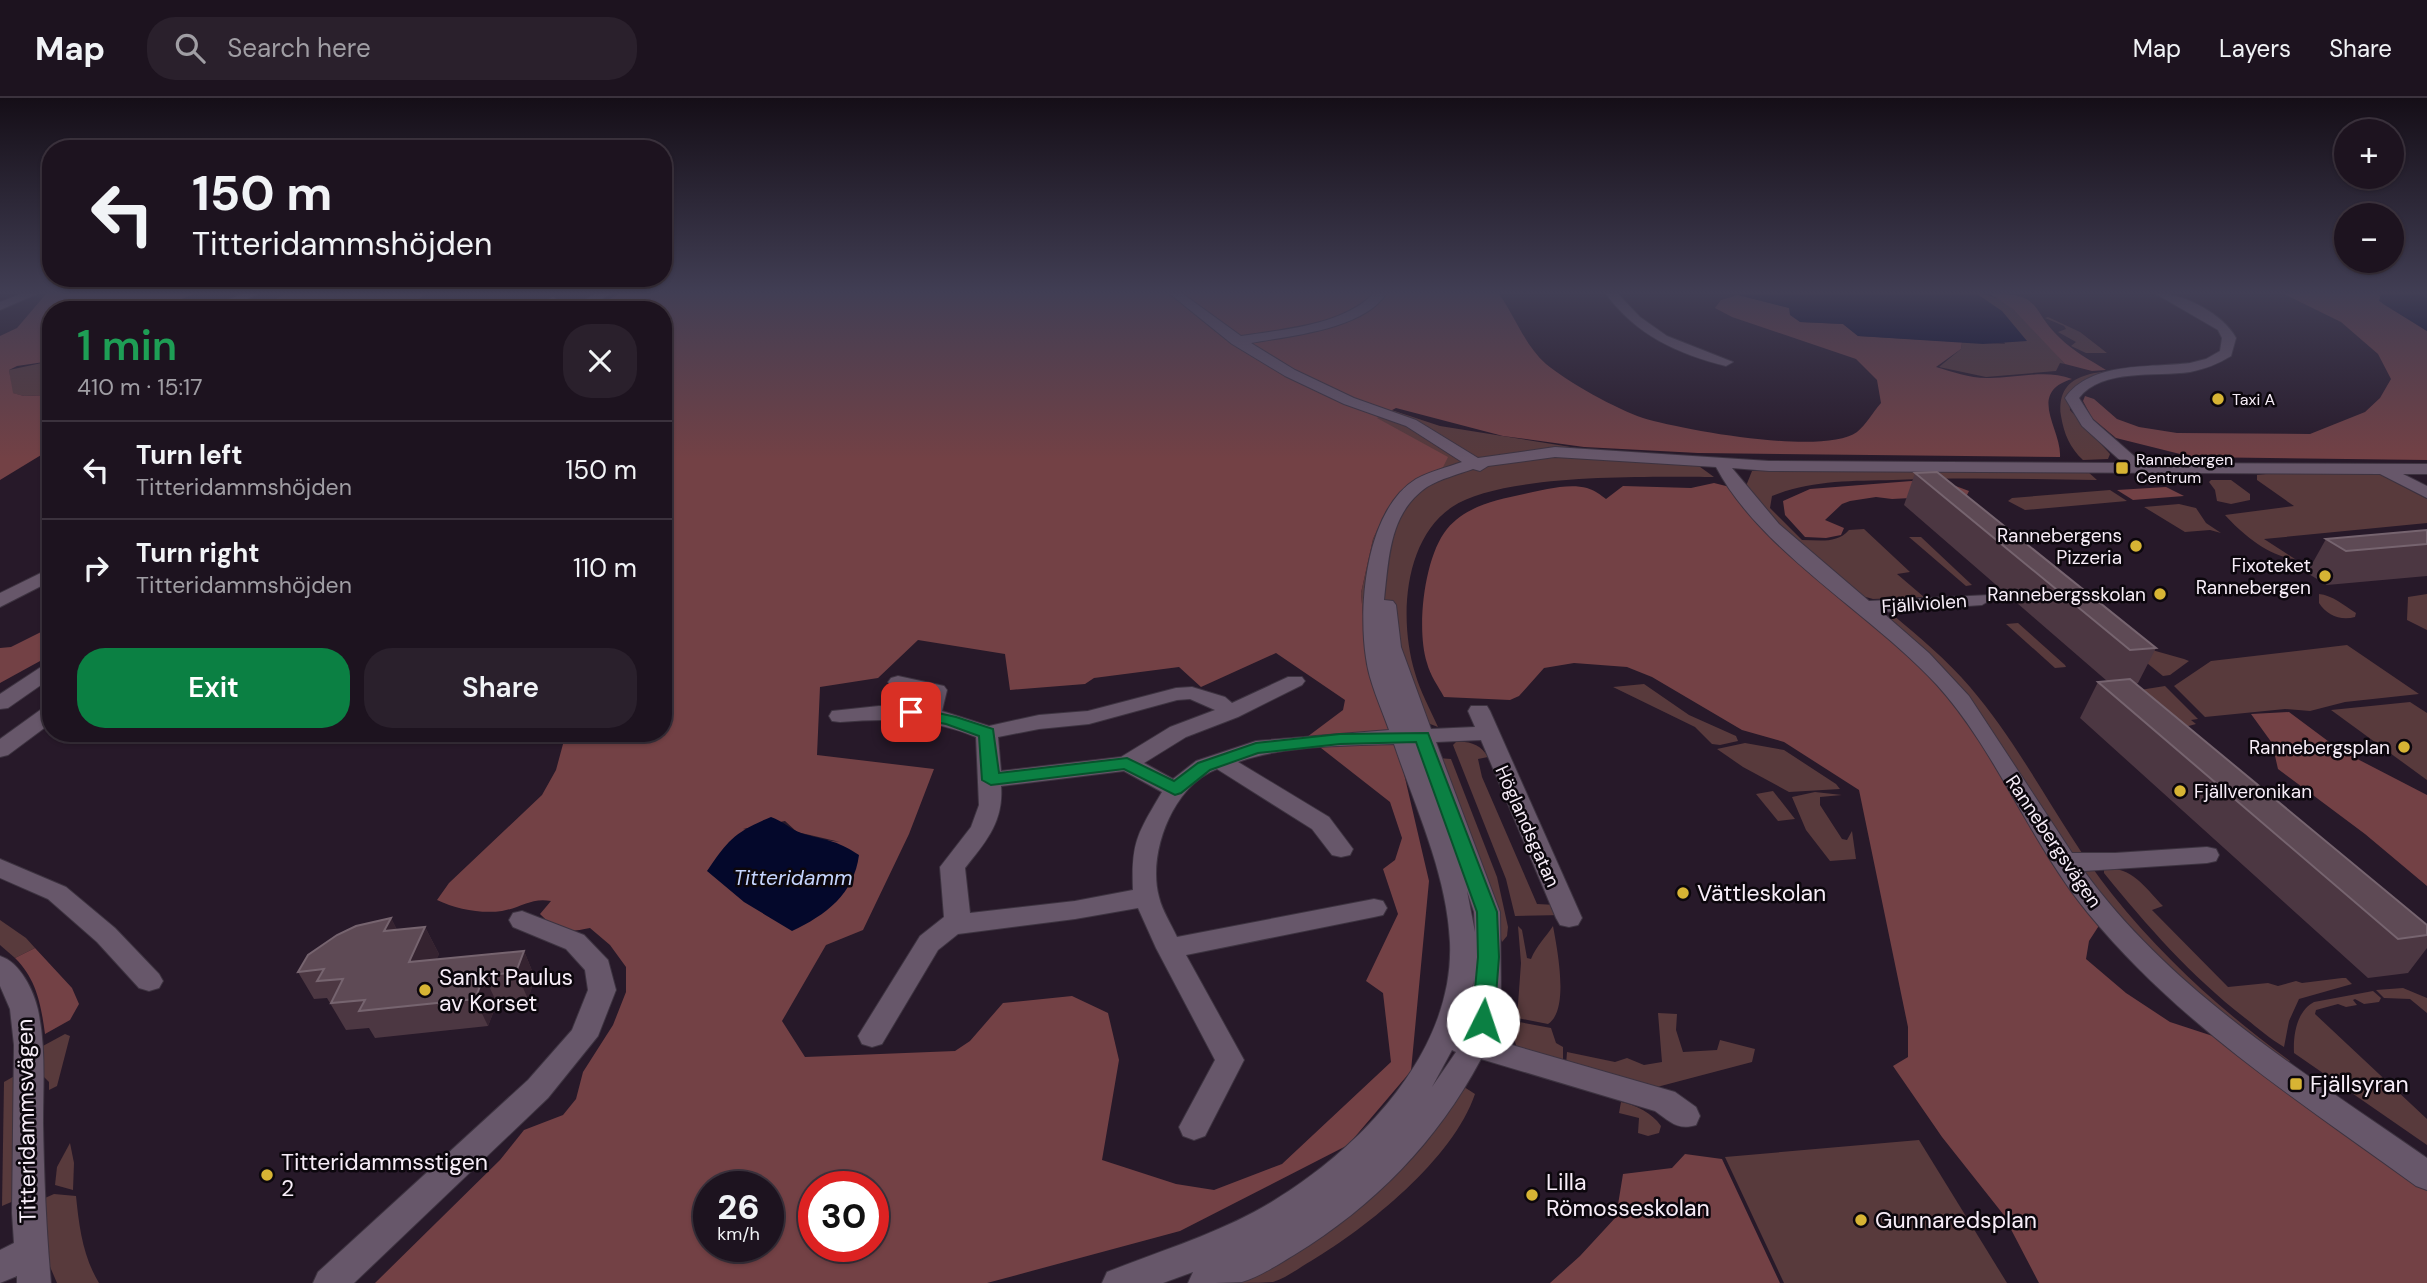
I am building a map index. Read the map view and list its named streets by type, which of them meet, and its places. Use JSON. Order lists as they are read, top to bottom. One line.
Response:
{"streets":{"street":["Fjällviolen","Höglandsgatan","Rannebergsvägen","Titteridammsvägen"]},"crossings":[["Fjällviolen","Rannebergsvägen"]],"water":["Titteridamm"],"places":{"other":["Taxi A","Rannebergens Pizzeria","Fixoteket Rannebergen","Rannebergsskolan","Rannebergsplan","Fjällveronikan","Vättleskolan","Sankt Paulus av Korset","Titteridammsstigen 2","Lilla Römosseskolan","Gunnaredsplan"],"transit":["Rannebergen Centrum","Fjällsyran"]},"page":{"header":"Map","search":"Search here","nav":["Map","Layers","Share"],"map_buttons":["+","−"],"turn":["150 m","Titteridammshöjden"],"heading":["1 min","410 m · 15:17"],"list":[{"name":"Turn left","note":"Titteridammshöjden","value":"150 m"},{"name":"Turn right","note":"Titteridammshöjden","value":"110 m"}],"buttons":["Exit","Share"],"speed":"26 km/h","limit":"30"}}
